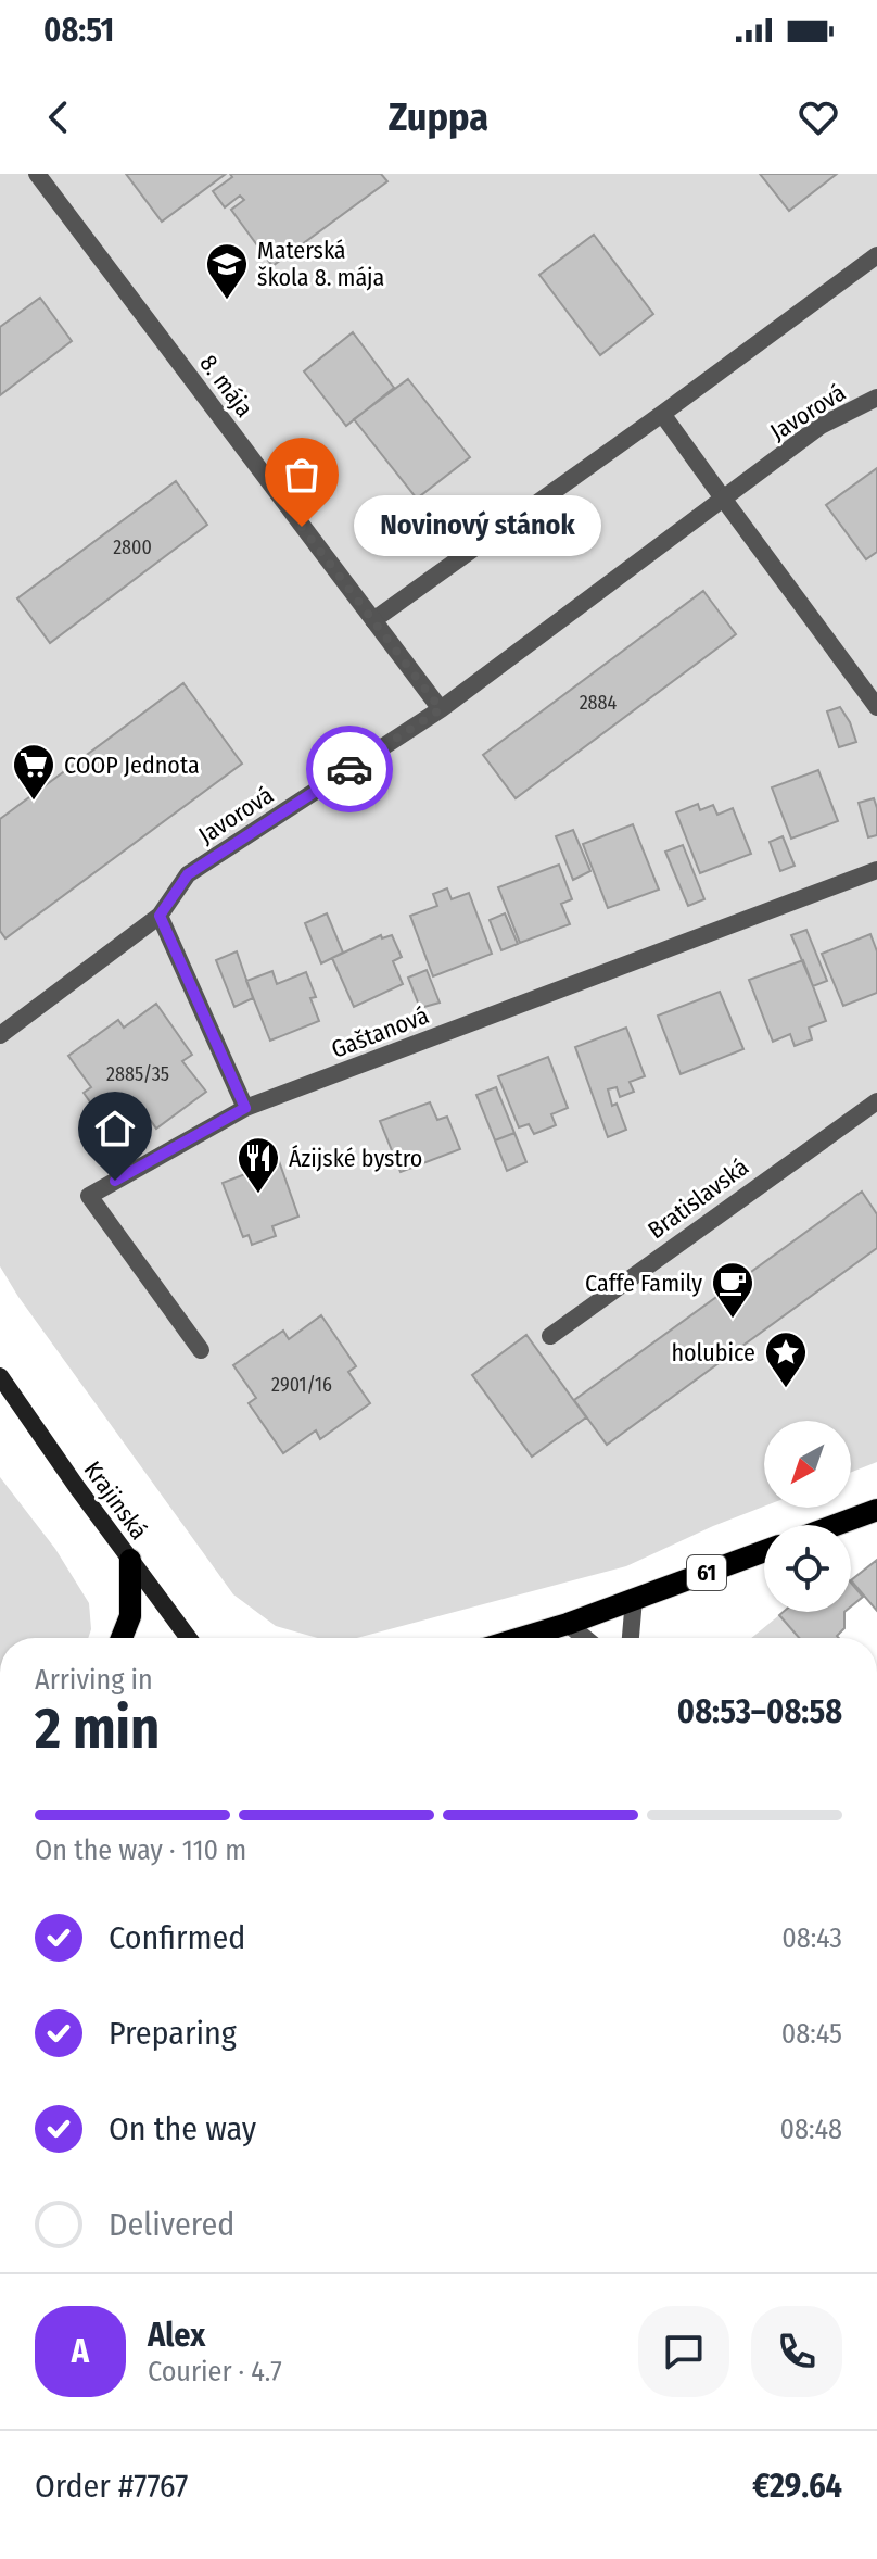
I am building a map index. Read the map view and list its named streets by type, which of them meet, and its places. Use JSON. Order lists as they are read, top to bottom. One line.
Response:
{"streets":{"main road":["Krajinská","61"],"street":["8. mája","Javorová","Gaštanová","Bratislavská"]},"crossings":[["8. mája","Javorová"]],"places":{"school or university":["Materská škola 8. mája"],"other":["Novinový stánok"],"supermarket":["COOP Jednota"],"restaurant":["Ázijské bystro"],"cafe":["Caffe Family"],"place":["holubice"]},"house_numbers":["2800","2884","2885/35","2901/16"],"north":"bottom left","page":{"status":"08:51","header":"Zuppa","bubble":"Novinový stánok","heading":["2 min","Arriving in","08:53–08:58"],"panel":["Alex","Courier · 4.7","Order #7767","€29.64"],"bar":"On the way · 110 m","list":[["Confirmed","08:43"],["Preparing","08:45"],["On the way","08:48"],"Delivered"],"round":"A"}}
